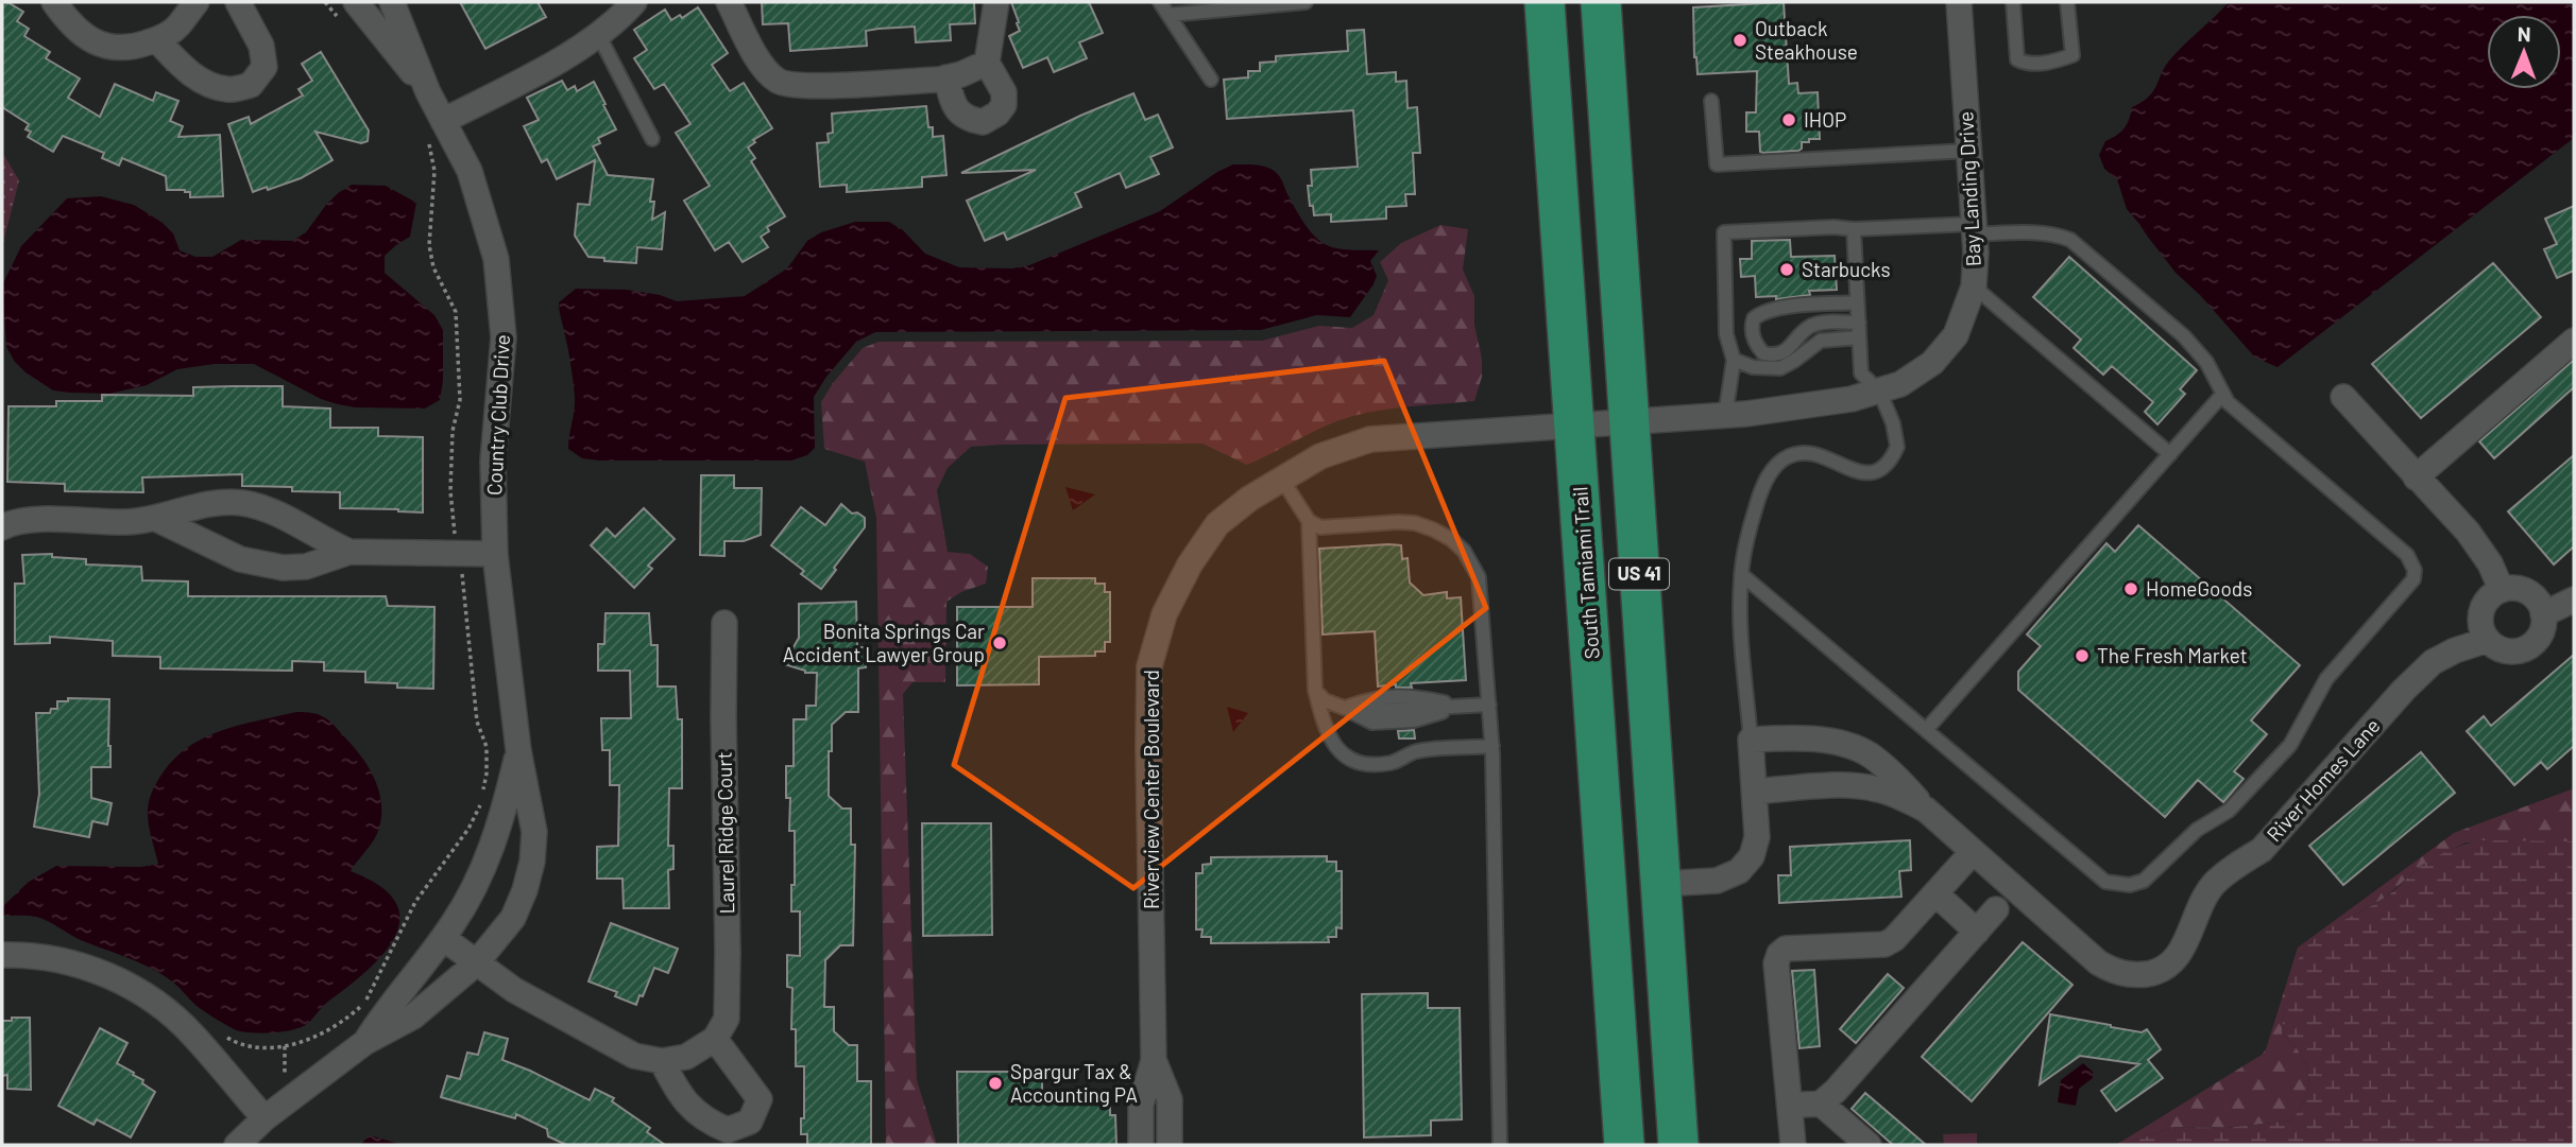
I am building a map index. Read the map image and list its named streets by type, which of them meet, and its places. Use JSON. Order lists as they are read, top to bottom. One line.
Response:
{"streets":{"main road":["South Tamiami Trail","US 41"],"street":["Bay Landing Drive","Country Club Drive","River Homes Lane","Riverview Center Boulevard","Laurel Ridge Court"]},"crossings":[["Bay Landing Drive","US 41"],["Bay Landing Drive","Riverview Center Boulevard"],["South Tamiami Trail","Riverview Center Boulevard"],["US 41","Riverview Center Boulevard"]],"places":["Outback Steakhouse","IHOP","Starbucks","HomeGoods","Bonita Springs Car Accident Lawyer Group","The Fresh Market","Spargur Tax & Accounting PA"],"north":"top"}
